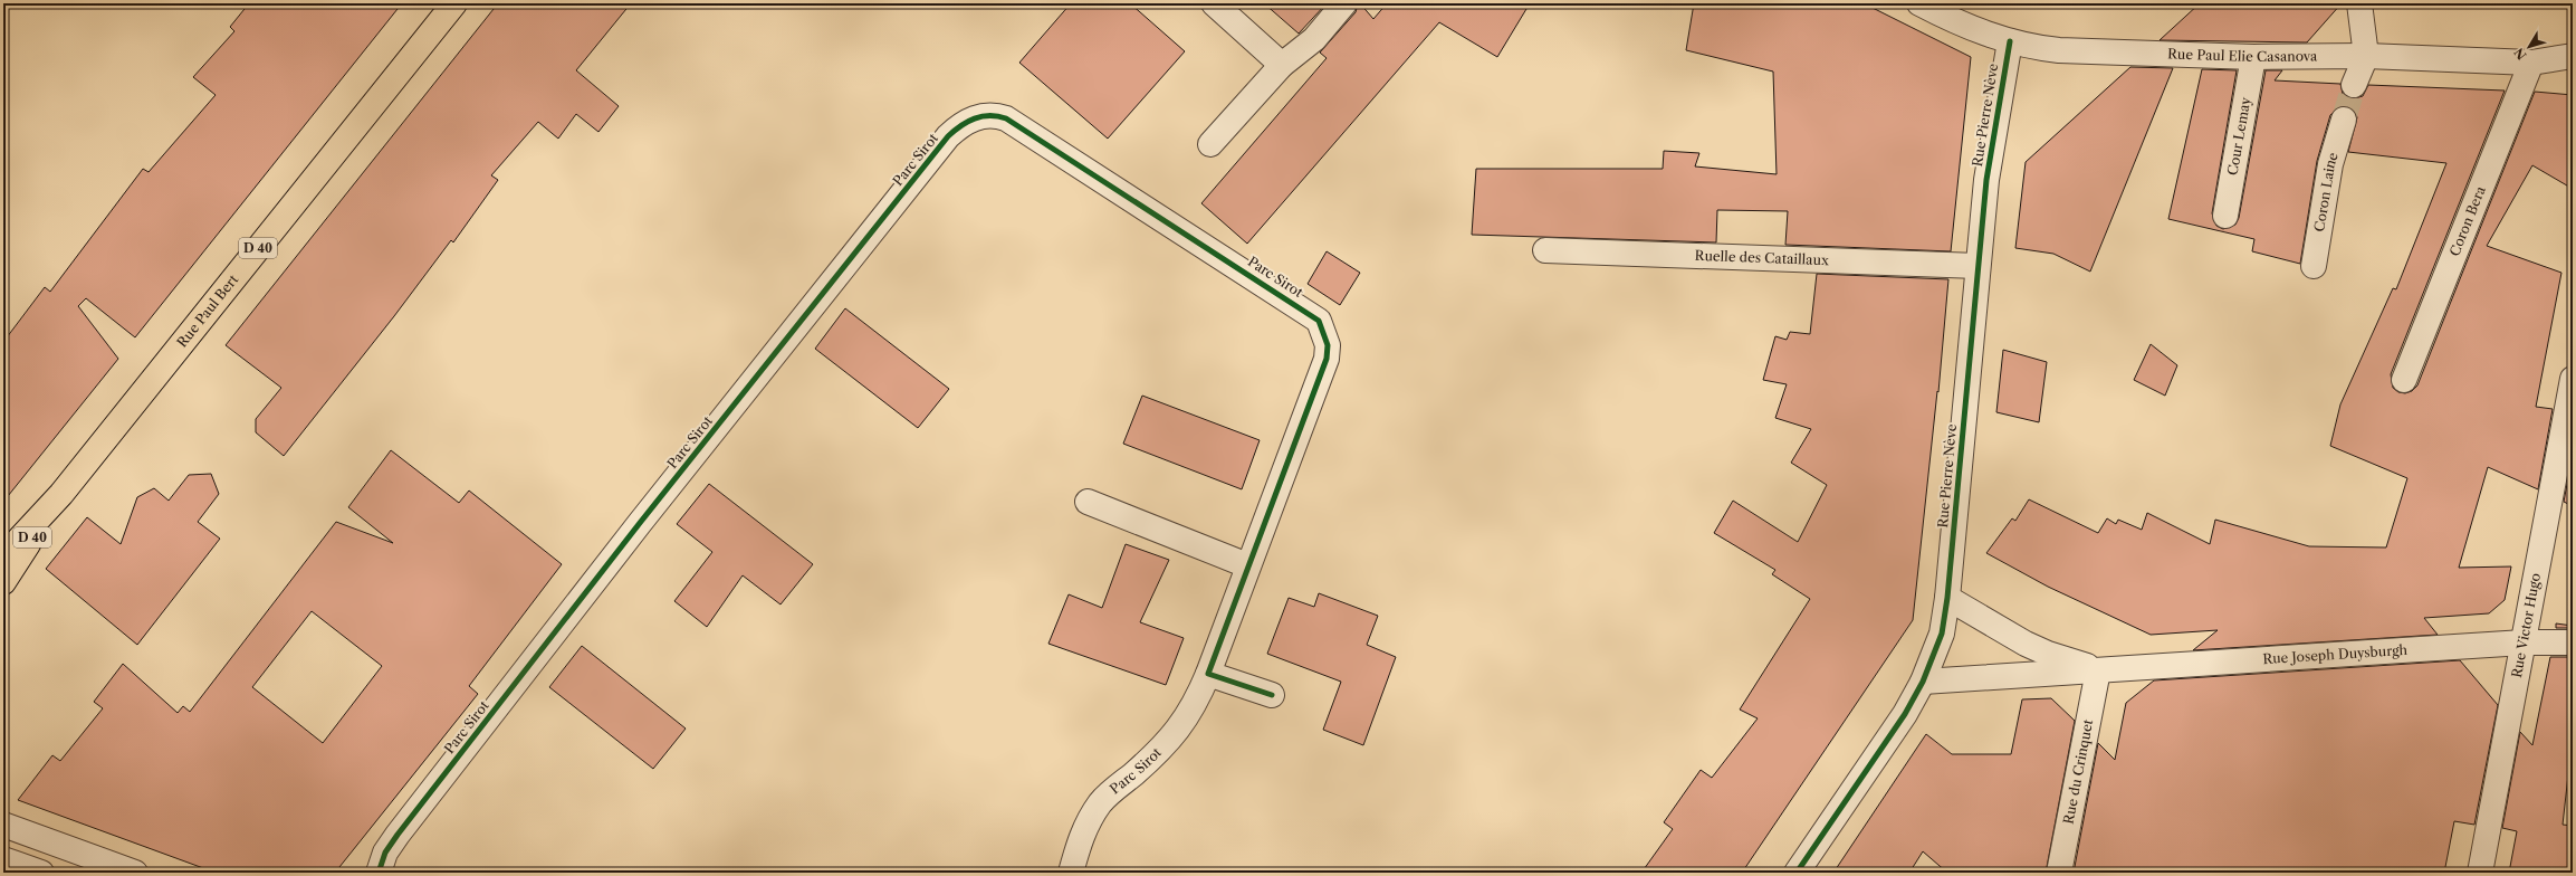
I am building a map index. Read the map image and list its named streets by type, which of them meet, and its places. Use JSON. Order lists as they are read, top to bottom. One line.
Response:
{"streets":{"main road":["D 40","Rue Paul Bert"],"street":["Rue Paul Elie Casanova","Rue Pierre Nève","Cour Lemay","Parc Sirot","Coron Laine","Coron Bera","Ruelle des Cataillaux","Rue Victor Hugo","Rue Joseph Duysburgh","Rue du Crinquet"]},"crossings":[["Rue Paul Elie Casanova","Rue Pierre Nève"],["Rue Paul Elie Casanova","Cour Lemay"],["Rue Paul Elie Casanova","Coron Bera"],["Rue Pierre Nève","Ruelle des Cataillaux"],["Rue Pierre Nève","Rue Joseph Duysburgh"],["Rue Victor Hugo","Rue Joseph Duysburgh"],["Rue Joseph Duysburgh","Rue du Crinquet"]],"north":"bottom left"}
